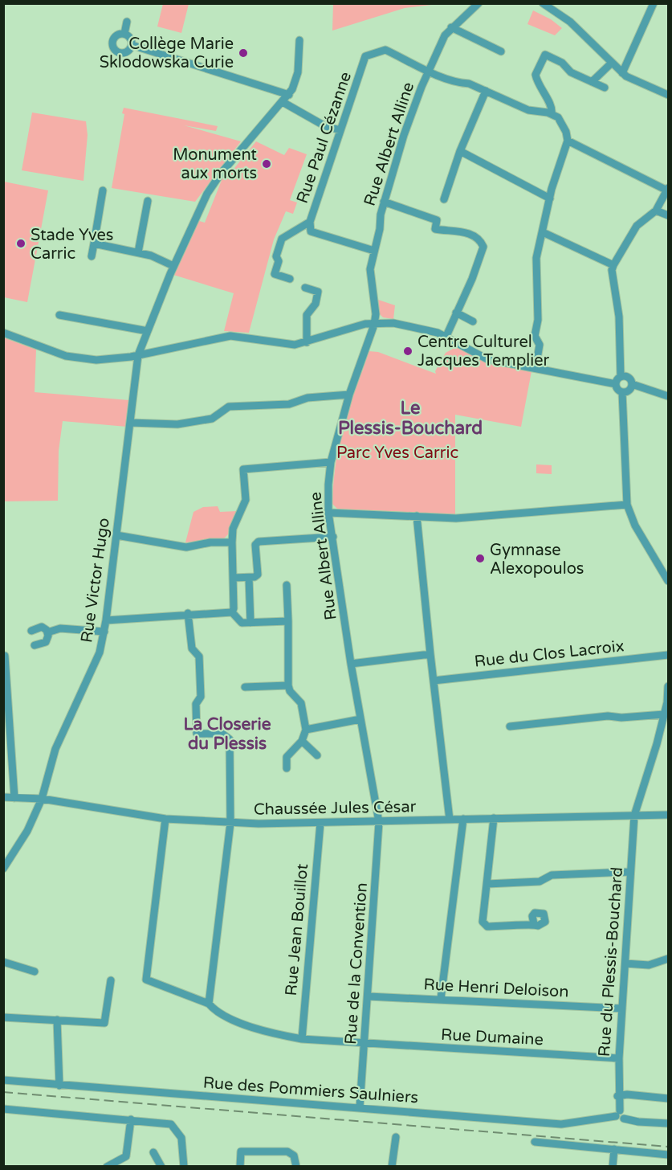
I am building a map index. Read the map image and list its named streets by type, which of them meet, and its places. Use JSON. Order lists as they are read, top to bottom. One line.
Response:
{"streets":{"street":["Rue Paul Cézanne","Rue Albert Alline","Rue Victor Hugo","Rue du Clos Lacroix","Chaussée Jules César","Rue Jean Bouillot","Rue du Plessis-Bouchard","Rue de la Convention","Rue Henri Deloison","Rue Dumaine","Rue des Pommiers Saulniers"]},"crossings":[["Rue Paul Cézanne","Rue Albert Alline"],["Rue Albert Alline","Chaussée Jules César"],["Rue Albert Alline","Rue de la Convention"],["Rue Victor Hugo","Chaussée Jules César"],["Chaussée Jules César","Rue Jean Bouillot"],["Chaussée Jules César","Rue du Plessis-Bouchard"],["Chaussée Jules César","Rue de la Convention"],["Chaussée Jules César","Rue Dumaine"],["Rue Jean Bouillot","Rue Dumaine"],["Rue du Plessis-Bouchard","Rue Henri Deloison"],["Rue du Plessis-Bouchard","Rue Dumaine"],["Rue du Plessis-Bouchard","Rue des Pommiers Saulniers"],["Rue de la Convention","Rue Henri Deloison"],["Rue de la Convention","Rue Dumaine"],["Rue de la Convention","Rue des Pommiers Saulniers"]],"districts":["Le Plessis-Bouchard","La Closerie du Plessis"],"parks":["Parc Yves Carric"],"places":["Collège Marie Sklodowska Curie","Monument aux morts","Stade Yves Carric","Centre Culturel Jacques Templier","Gymnase Alexopoulos"]}
